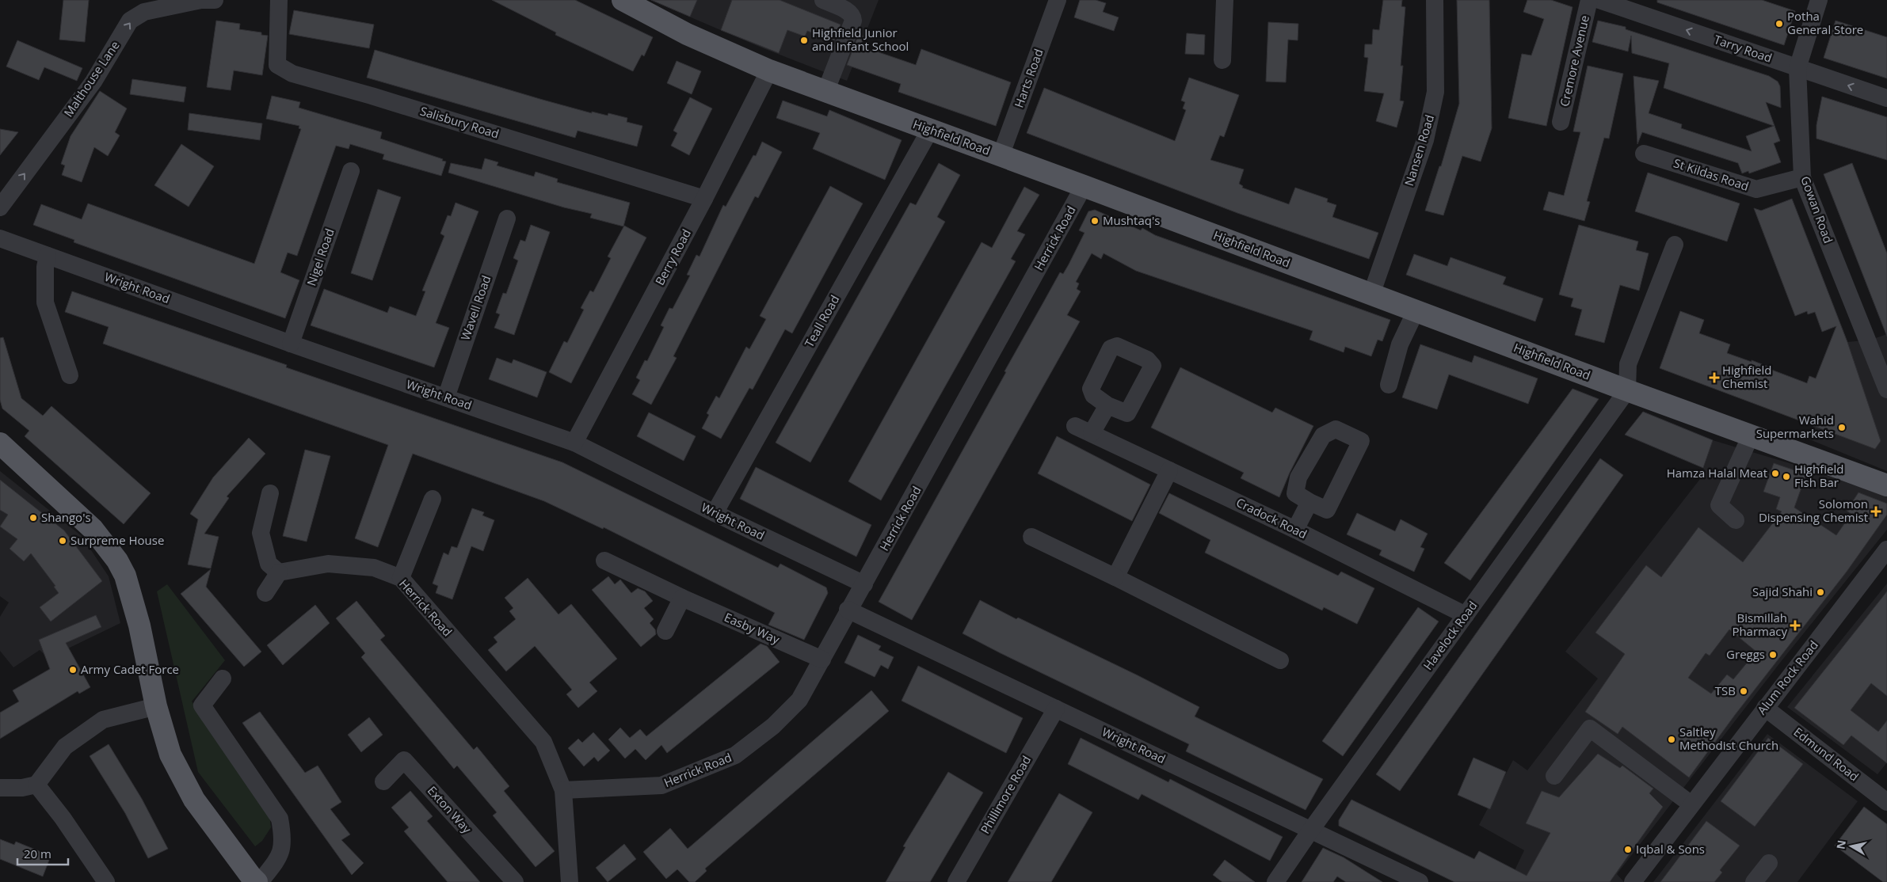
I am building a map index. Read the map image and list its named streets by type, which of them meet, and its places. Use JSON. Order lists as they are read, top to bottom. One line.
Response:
{"streets":{"main road":["Highfield Road"],"street":["Tarry Road","Cremore Avenue","Harts Road","Malthouse Lane","Salisbury Road","Nansen Road","St Kildas Road","Gowan Road","Herrick Road","Nigel Road","Berry Road","Wright Road","Wavell Road","Teall Road","Cradock Road","Easby Way","Havelock Road","Alum Rock Road","Edmund Road","Phillimore Road","Exton Way"]},"crossings":[["Tarry Road","Gowan Road"],["Harts Road","Highfield Road"],["Salisbury Road","Berry Road"],["Highfield Road","Nansen Road"],["Highfield Road","Herrick Road"],["Highfield Road","Berry Road"],["Highfield Road","Teall Road"],["Highfield Road","Havelock Road"],["St Kildas Road","Gowan Road"],["Herrick Road","Wright Road"],["Herrick Road","Easby Way"],["Nigel Road","Wright Road"],["Berry Road","Wright Road"],["Wright Road","Wavell Road"],["Wright Road","Teall Road"],["Wright Road","Havelock Road"],["Wright Road","Phillimore Road"],["Cradock Road","Havelock Road"],["Alum Rock Road","Edmund Road"]],"one_way":["Tarry Road","Malthouse Lane"],"places":{"other":["Potha General Store","Highfield Junior and Infant School","Mushtaq's","Wahid Supermarkets","Hamza Halal Meat","Highfield Fish Bar","Shango's","Surpreme House","Sajid Shahi","Greggs","Army Cadet Force","TSB","Saltley Methodist Church","Iqbal & Sons"],"health":["Highfield Chemist","Solomon Dispensing Chemist","Bismillah Pharmacy"]},"scale_bar":"20 m","north":"left"}
